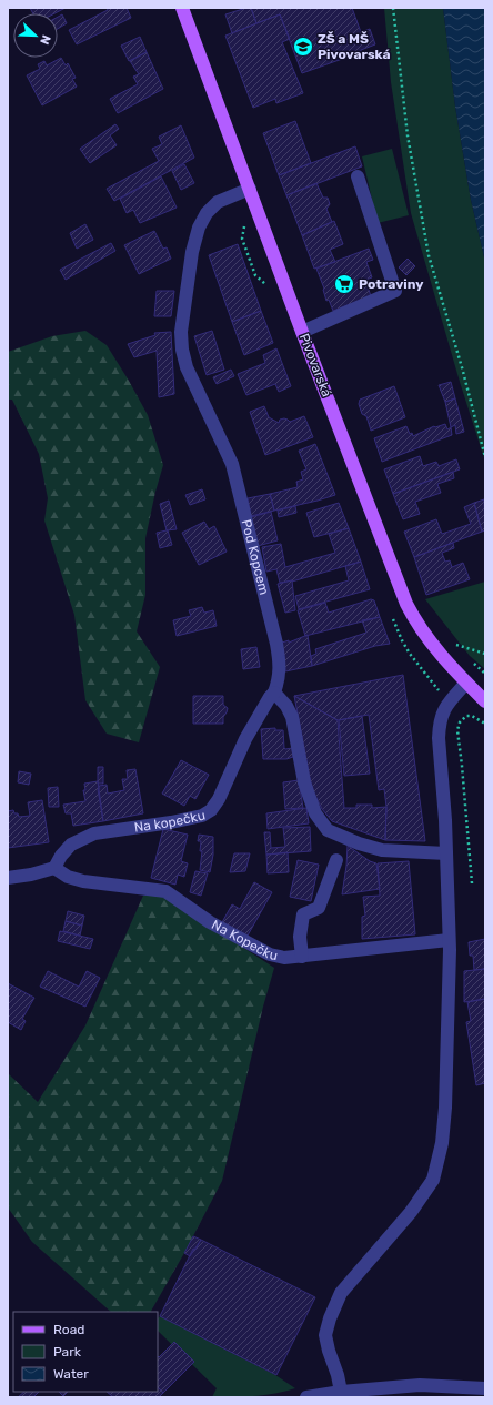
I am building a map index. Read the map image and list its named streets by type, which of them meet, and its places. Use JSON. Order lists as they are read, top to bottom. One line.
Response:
{"streets":{"main road":["Pivovarská"],"street":["Pod Kopcem","Na kopečku","Na Kopečku"]},"crossings":[["Pivovarská","Pod Kopcem"],["Pod Kopcem","Na kopečku"],["Na kopečku","Na Kopečku"]],"places":{"school or university":["ZŠ a MŠ Pivovarská"],"supermarket":["Potraviny"]},"legend":["Road","Park","Water"],"north":"bottom right"}
